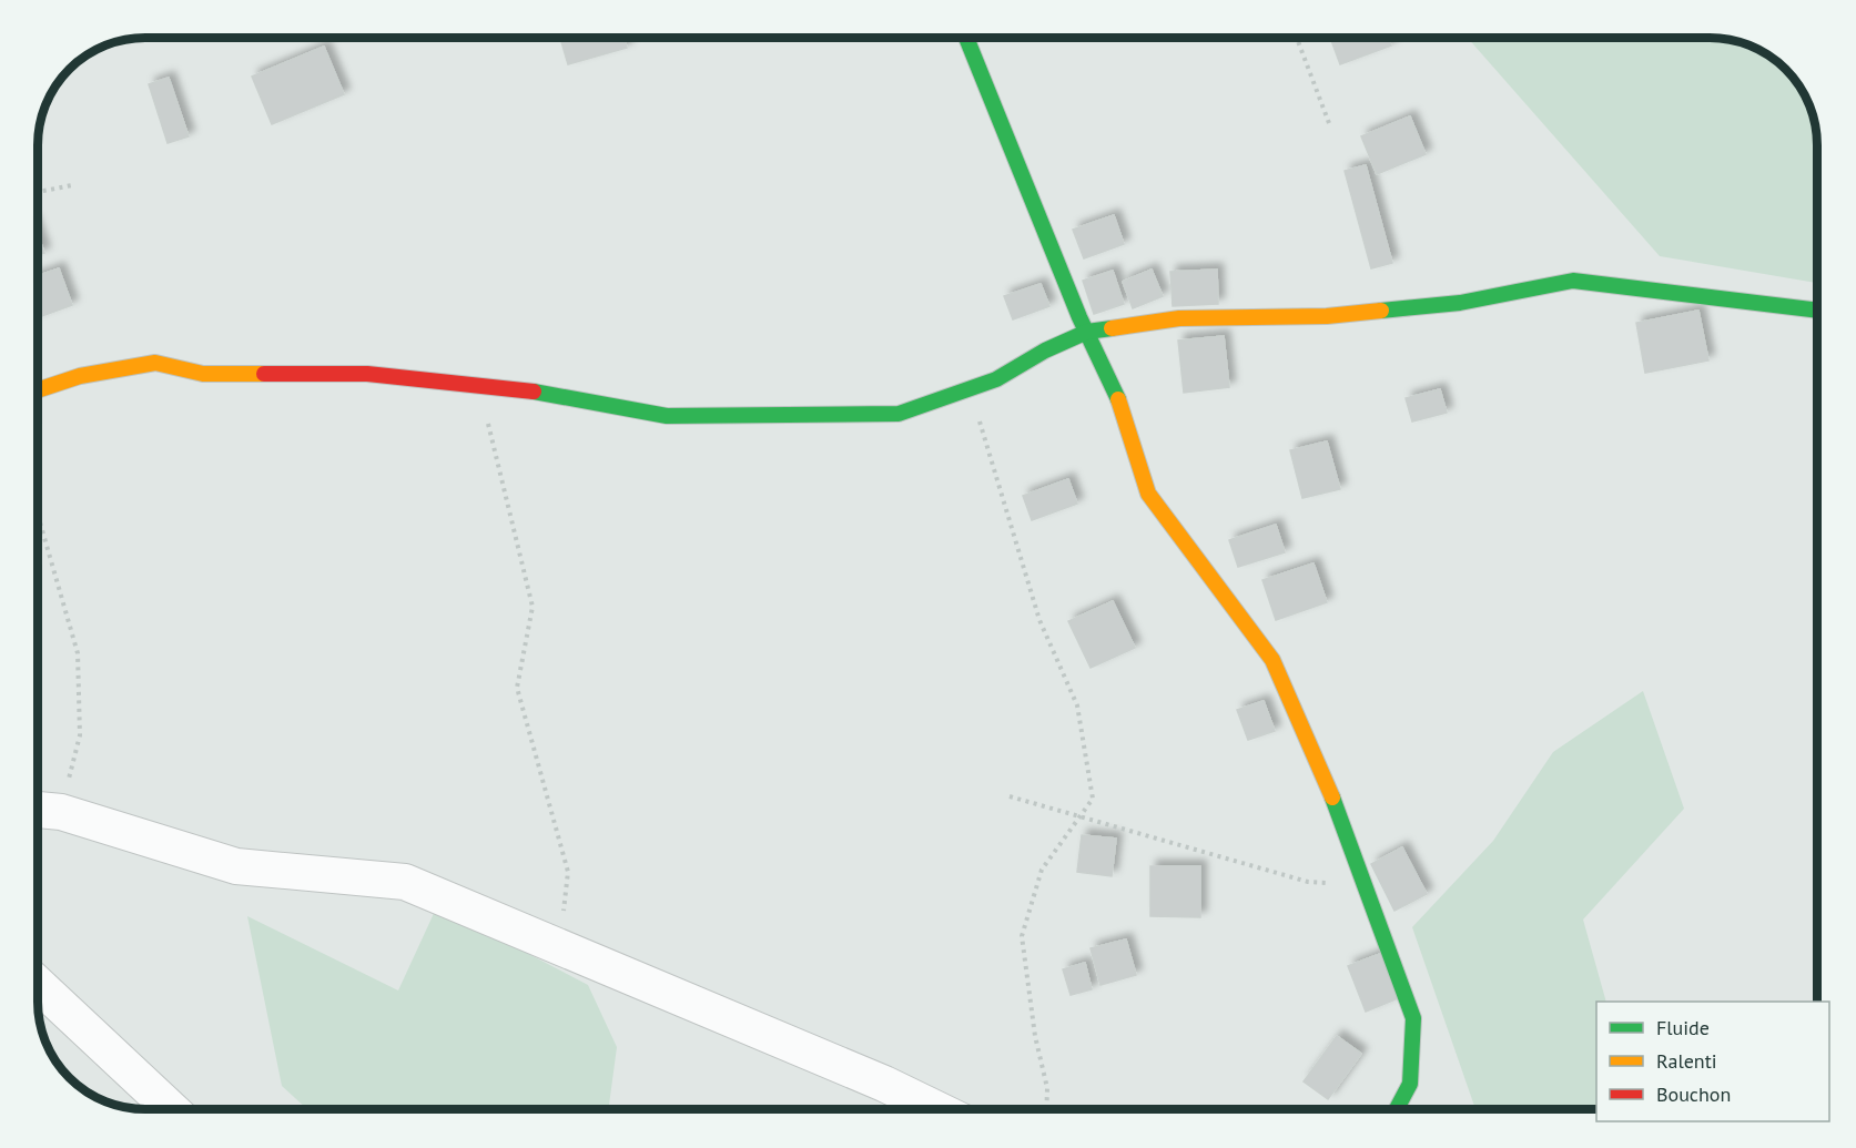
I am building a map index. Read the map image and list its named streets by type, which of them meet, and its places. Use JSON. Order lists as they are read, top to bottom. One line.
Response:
{"legend":["Fluide","Ralenti","Bouchon"]}
